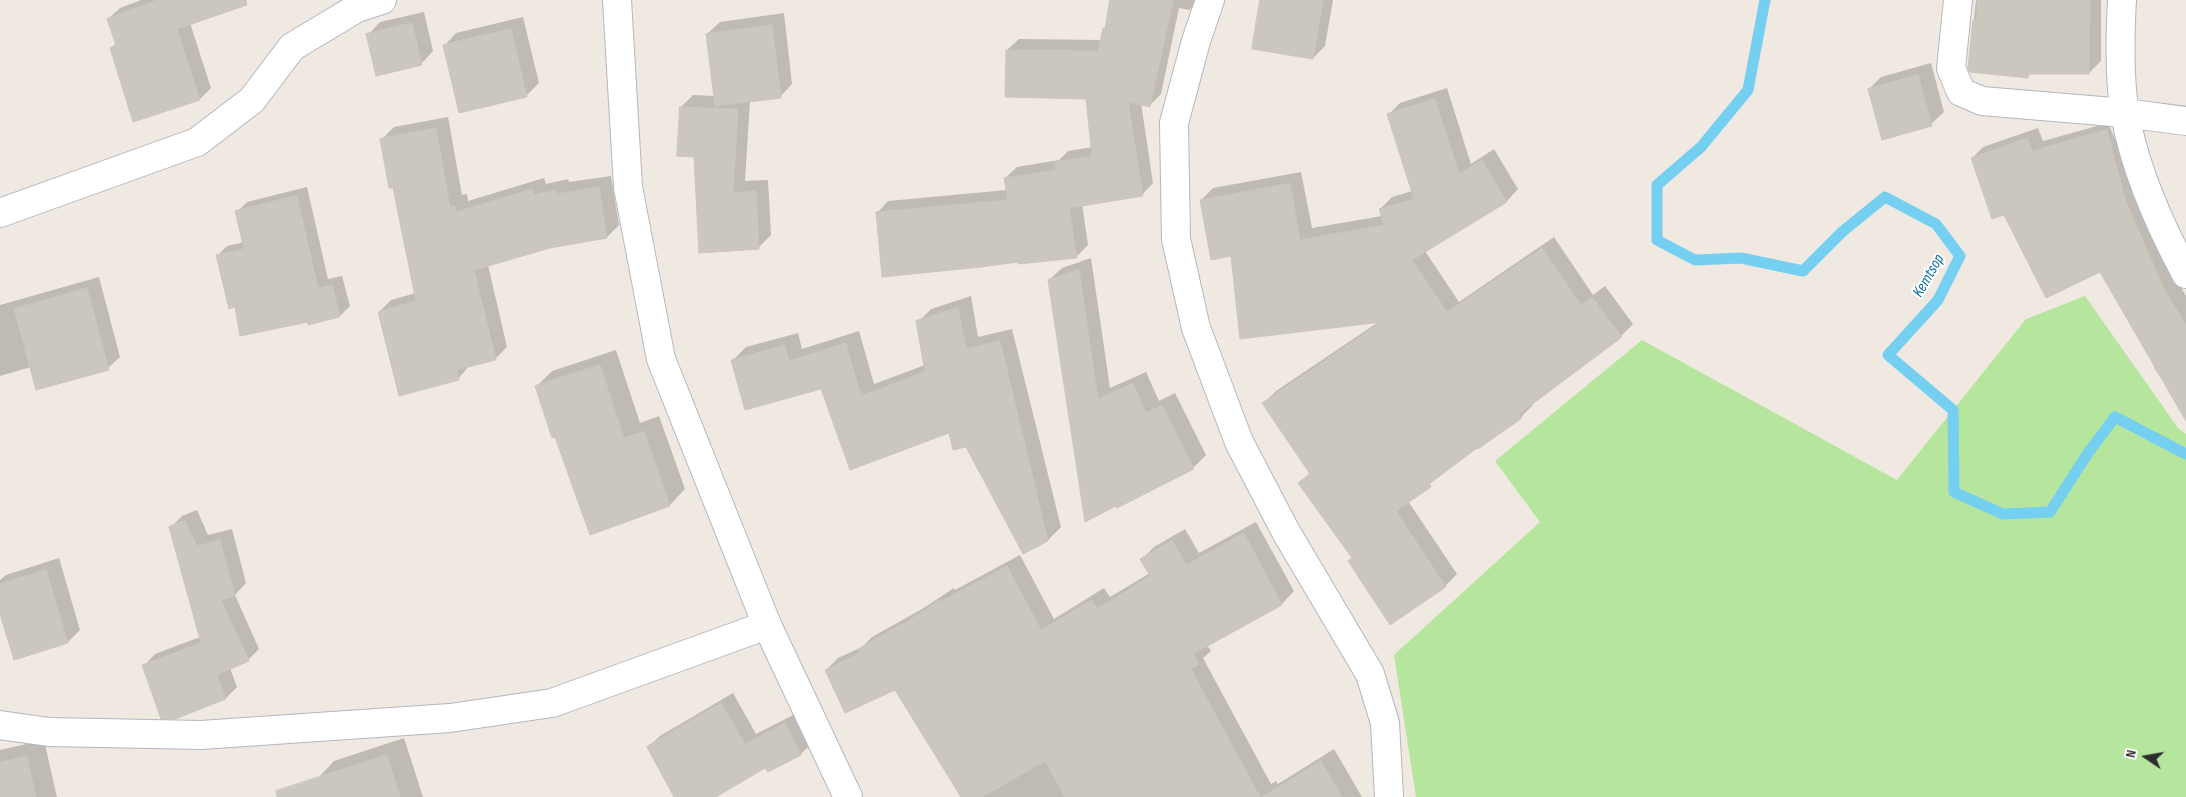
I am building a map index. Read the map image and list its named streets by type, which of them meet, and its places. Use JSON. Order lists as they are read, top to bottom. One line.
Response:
{"water":["Kemtsop"],"north":"left"}
